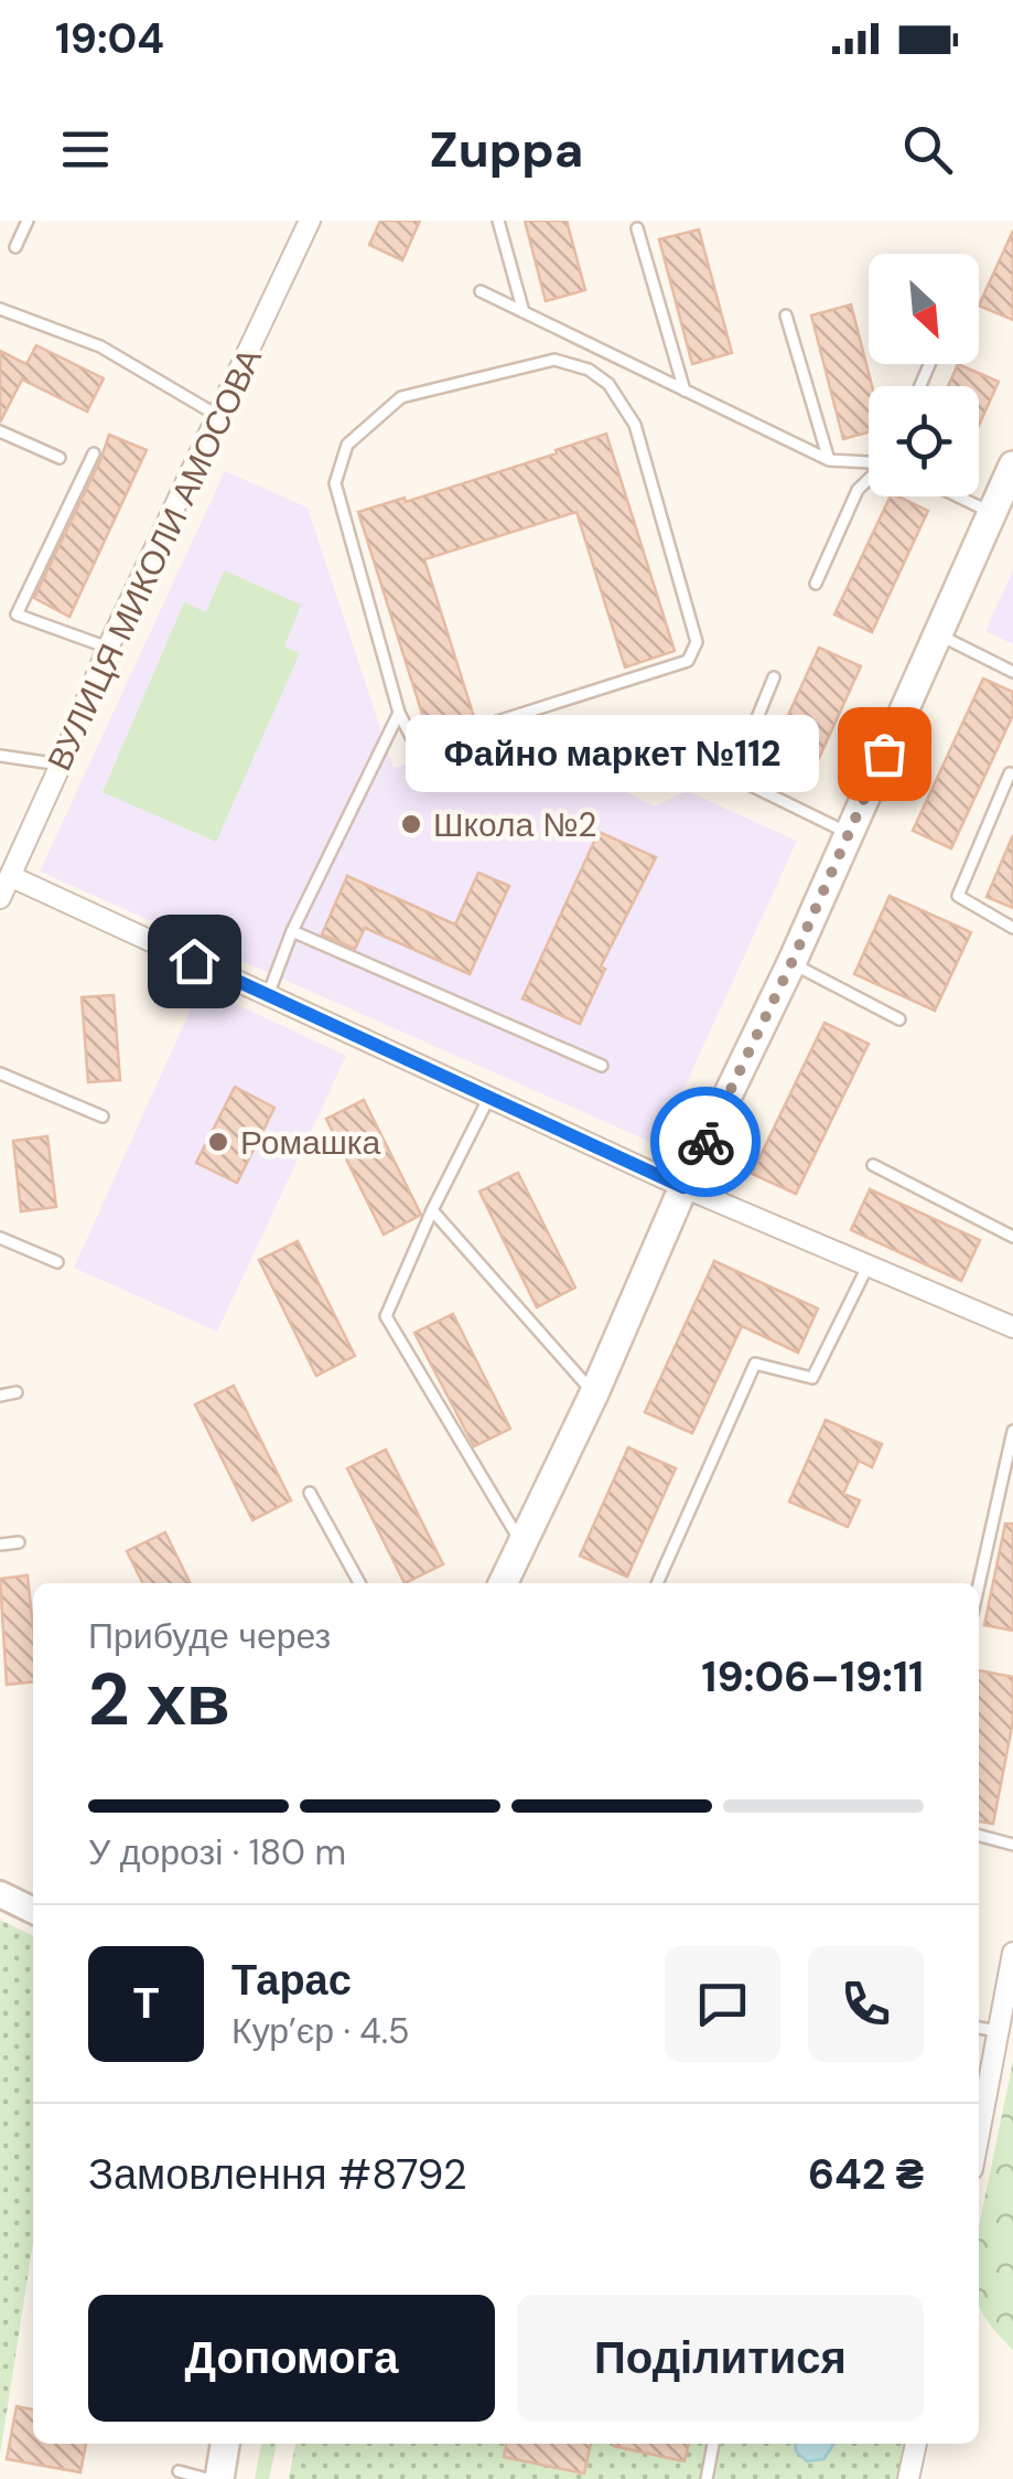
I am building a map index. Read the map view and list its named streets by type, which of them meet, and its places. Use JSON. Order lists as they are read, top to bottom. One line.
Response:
{"streets":{"street":["ВУЛИЦЯ МИКОЛИ АМОСОВА"]},"places":["Файно маркет №112","Школа №2","Ромашка"],"north":"bottom right","page":{"status":"19:04","header":"Zuppa","bubble":"Файно маркет №112","heading":["2 хв","Прибуде через","19:06–19:11"],"panel":["Тарас","Кур’єр · 4.5","Замовлення #8792","642 ₴"],"bar":"У дорозі · 180 m","round":"Т","buttons":["Допомога","Поділитися"]}}
